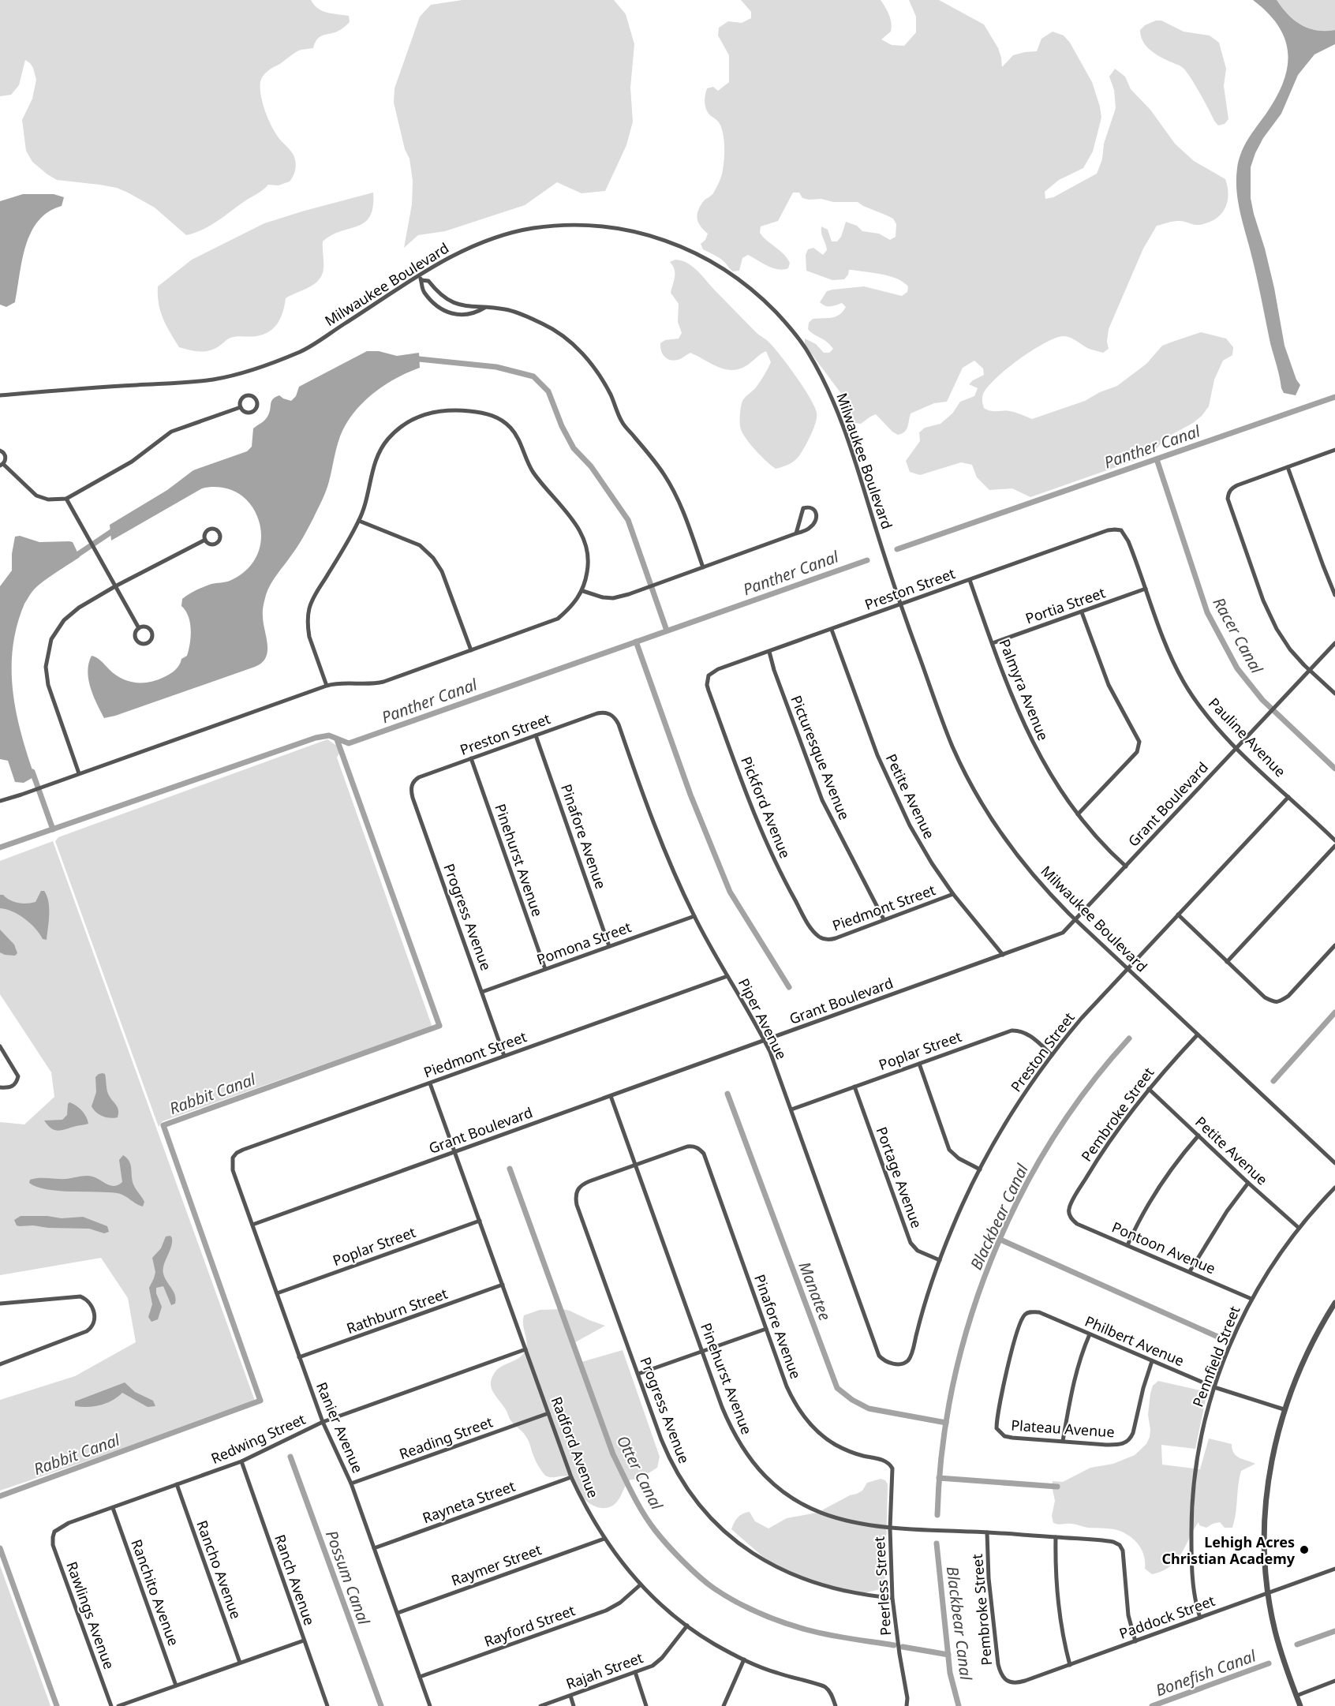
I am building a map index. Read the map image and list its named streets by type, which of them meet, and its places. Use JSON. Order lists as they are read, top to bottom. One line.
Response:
{"streets":{"street":["Milwaukee Boulevard","Preston Street","Portia Street","Palmyra Avenue","Pauline Avenue","Picturesque Avenue","Petite Avenue","Grant Boulevard","Pickford Avenue","Pinafore Avenue","Pinehurst Avenue","Piedmont Street","Progress Avenue","Pomona Street","Piper Avenue","Poplar Street","Pembroke Street","Portage Avenue","Pontoon Avenue","Rathburn Street","Philbert Avenue","Pennfield Street","Ranier Avenue","Plateau Avenue","Reading Street","Redwing Street","Radford Avenue","Rayneta Street","Raymer Street","Rancho Avenue","Ranch Avenue","Peerless Street","Ranchito Avenue","Rawlings Avenue","Paddock Street","Rayford Street","Rajah Street"]},"crossings":[["Milwaukee Boulevard","Preston Street"],["Milwaukee Boulevard","Grant Boulevard"],["Milwaukee Boulevard","Pembroke Street"],["Preston Street","Palmyra Avenue"],["Preston Street","Pauline Avenue"],["Preston Street","Picturesque Avenue"],["Preston Street","Petite Avenue"],["Preston Street","Pickford Avenue"],["Preston Street","Pinafore Avenue"],["Preston Street","Pinehurst Avenue"],["Preston Street","Progress Avenue"],["Preston Street","Piper Avenue"],["Preston Street","Poplar Street"],["Preston Street","Portage Avenue"],["Portia Street","Palmyra Avenue"],["Portia Street","Pauline Avenue"],["Palmyra Avenue","Grant Boulevard"],["Pauline Avenue","Grant Boulevard"],["Picturesque Avenue","Piedmont Street"],["Petite Avenue","Grant Boulevard"],["Petite Avenue","Piedmont Street"],["Petite Avenue","Pembroke Street"],["Petite Avenue","Pennfield Street"],["Grant Boulevard","Pinehurst Avenue"],["Grant Boulevard","Piper Avenue"],["Grant Boulevard","Ranier Avenue"],["Grant Boulevard","Radford Avenue"],["Pickford Avenue","Piedmont Street"],["Pinafore Avenue","Pinehurst Avenue"],["Pinafore Avenue","Progress Avenue"],["Pinafore Avenue","Pomona Street"],["Pinafore Avenue","Peerless Street"],["Pinehurst Avenue","Progress Avenue"],["Pinehurst Avenue","Pomona Street"],["Pinehurst Avenue","Pembroke Street"],["Pinehurst Avenue","Peerless Street"],["Pinehurst Avenue","Paddock Street"],["Piedmont Street","Progress Avenue"],["Piedmont Street","Piper Avenue"],["Piedmont Street","Ranier Avenue"],["Piedmont Street","Radford Avenue"],["Progress Avenue","Pomona Street"],["Progress Avenue","Peerless Street"],["Pomona Street","Piper Avenue"],["Piper Avenue","Poplar Street"],["Poplar Street","Portage Avenue"],["Poplar Street","Ranier Avenue"],["Poplar Street","Radford Avenue"],["Pembroke Street","Pontoon Avenue"],["Pembroke Street","Paddock Street"],["Pontoon Avenue","Pennfield Street"],["Rathburn Street","Ranier Avenue"],["Rathburn Street","Radford Avenue"],["Philbert Avenue","Pennfield Street"],["Philbert Avenue","Plateau Avenue"],["Pennfield Street","Paddock Street"],["Ranier Avenue","Reading Street"],["Ranier Avenue","Redwing Street"],["Ranier Avenue","Rayneta Street"],["Ranier Avenue","Raymer Street"],["Ranier Avenue","Rayford Street"],["Reading Street","Radford Avenue"],["Redwing Street","Radford Avenue"],["Redwing Street","Rancho Avenue"],["Redwing Street","Ranch Avenue"],["Redwing Street","Ranchito Avenue"],["Redwing Street","Rawlings Avenue"],["Radford Avenue","Rayneta Street"],["Radford Avenue","Raymer Street"],["Radford Avenue","Rayford Street"],["Radford Avenue","Rajah Street"]],"water":["Panther Canal","Racer Canal","Rabbit Canal","Blackbear Canal","Manatee","Otter Canal","Possum Canal","Bonefish Canal"],"places":["Lehigh Acres Christian Academy"]}
